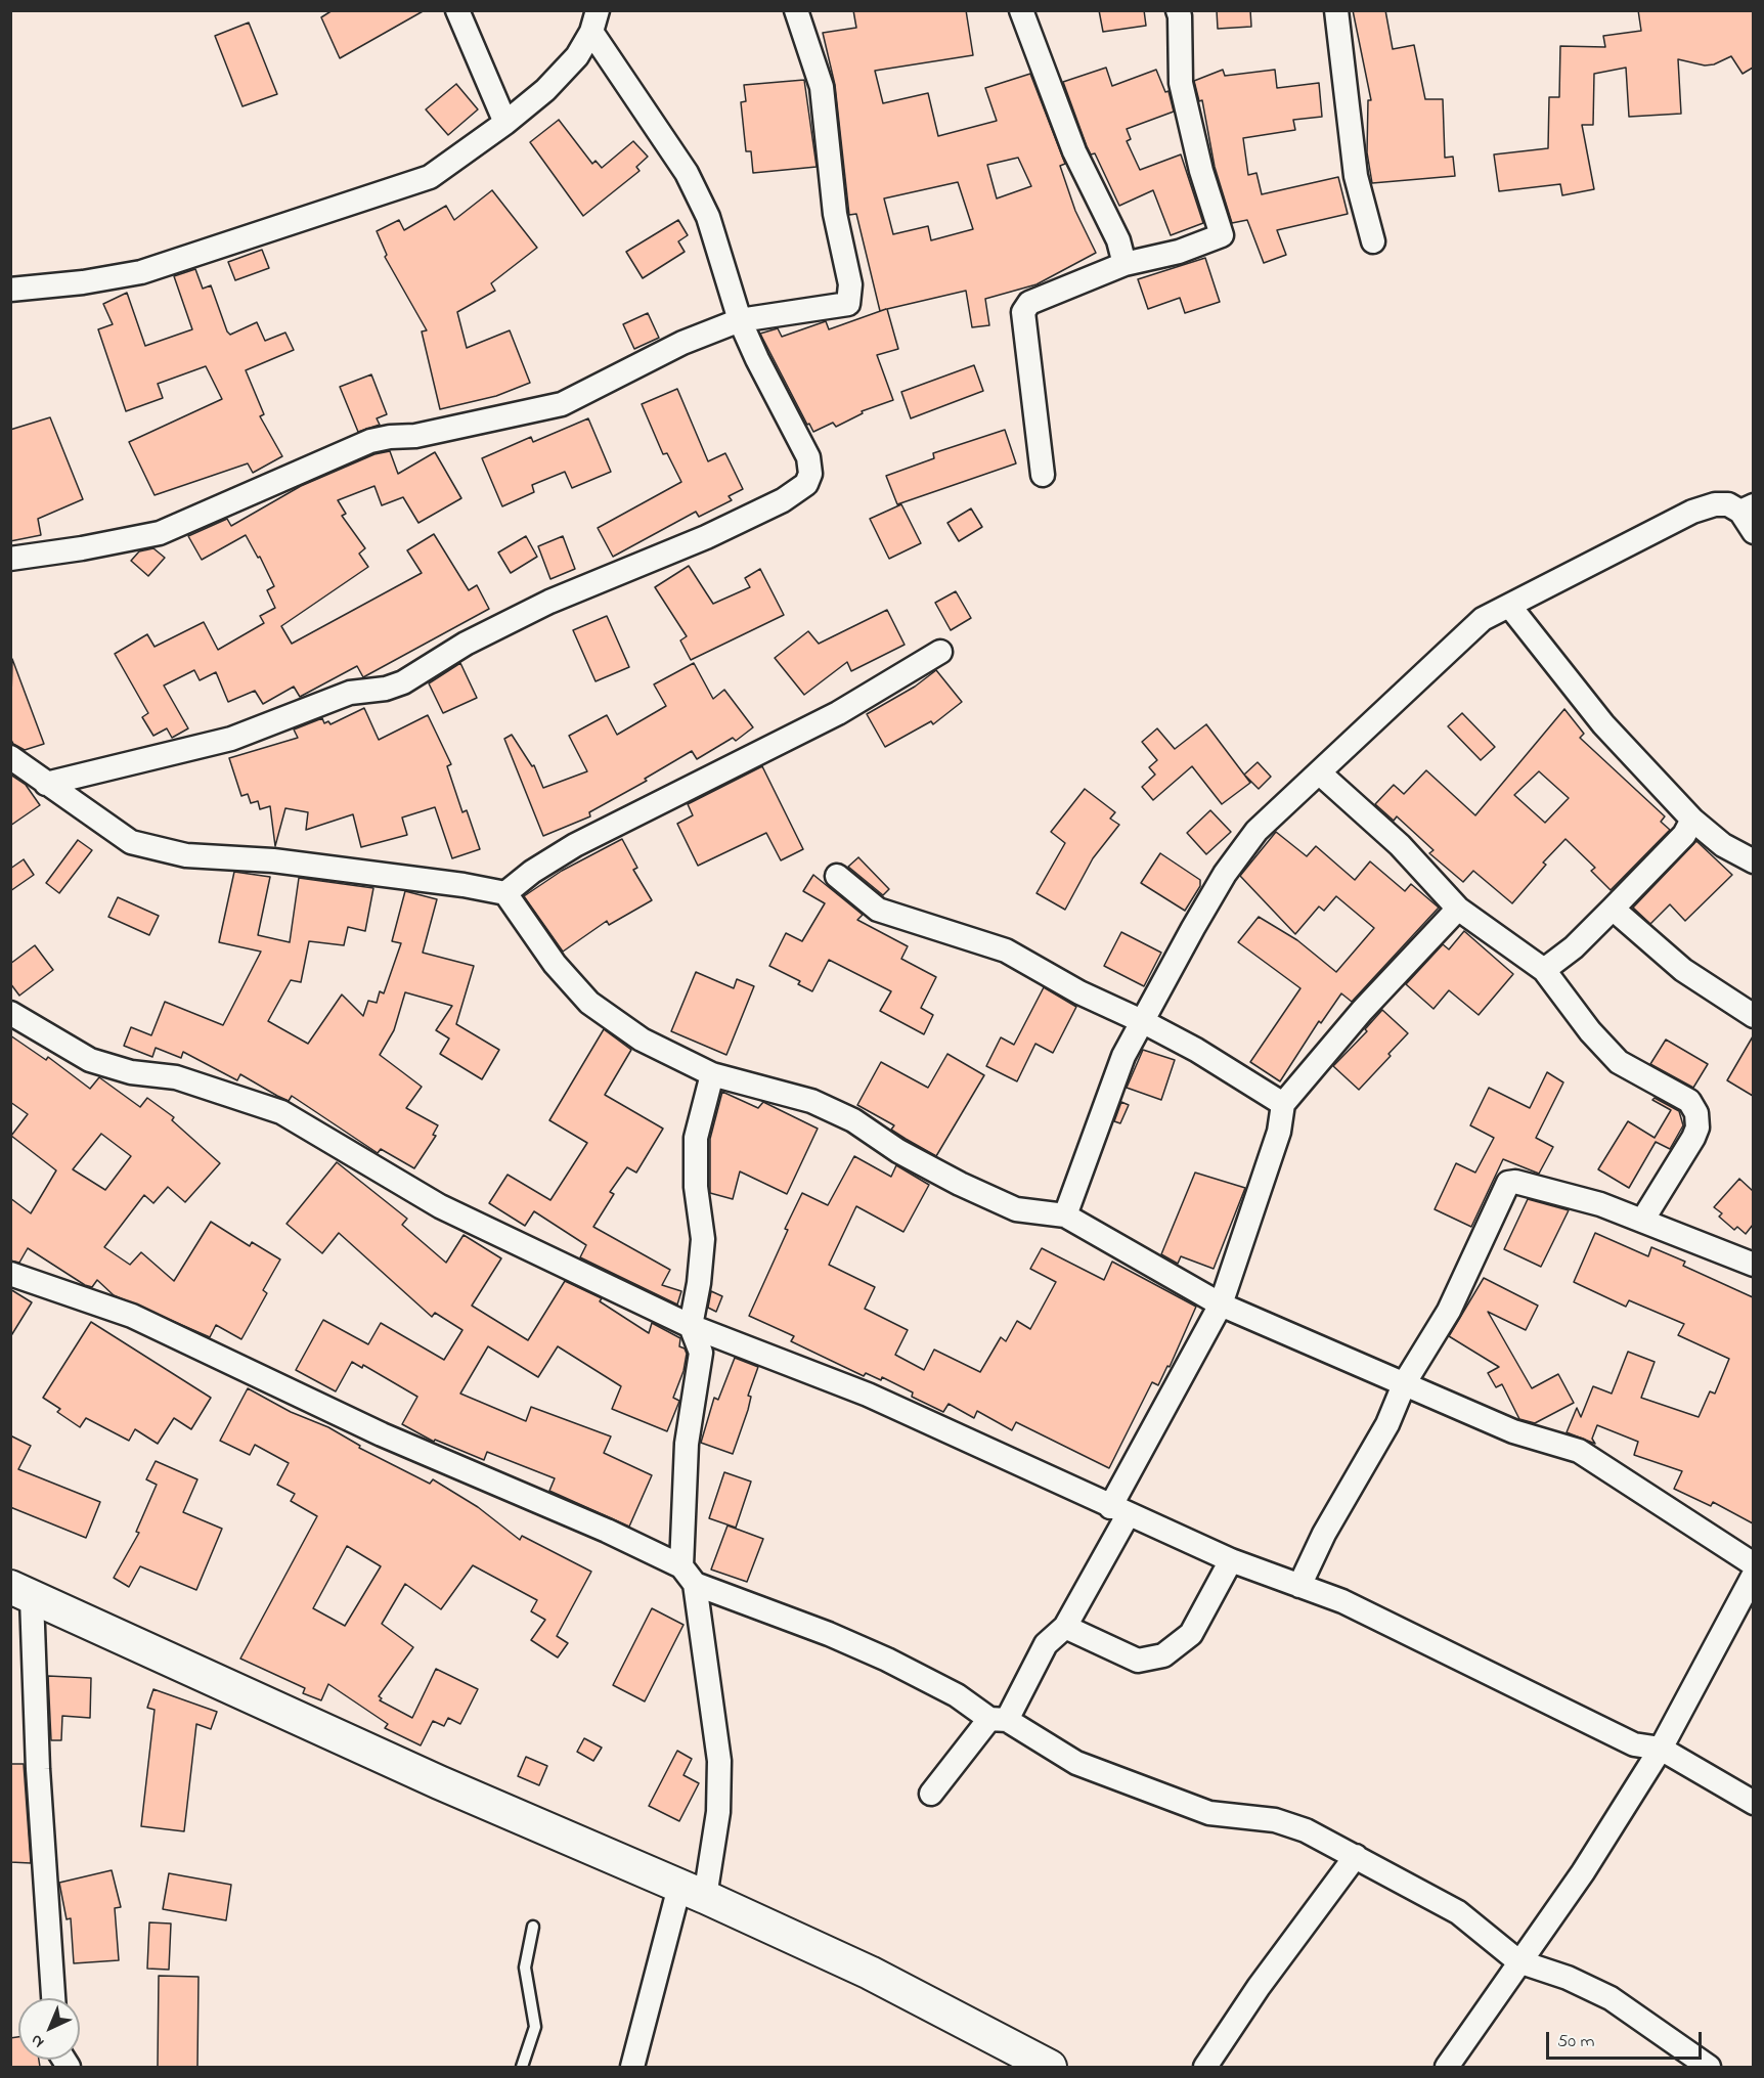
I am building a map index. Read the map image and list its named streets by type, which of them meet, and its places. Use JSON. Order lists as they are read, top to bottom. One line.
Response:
{"scale_bar":"50 m","north":"bottom left"}
